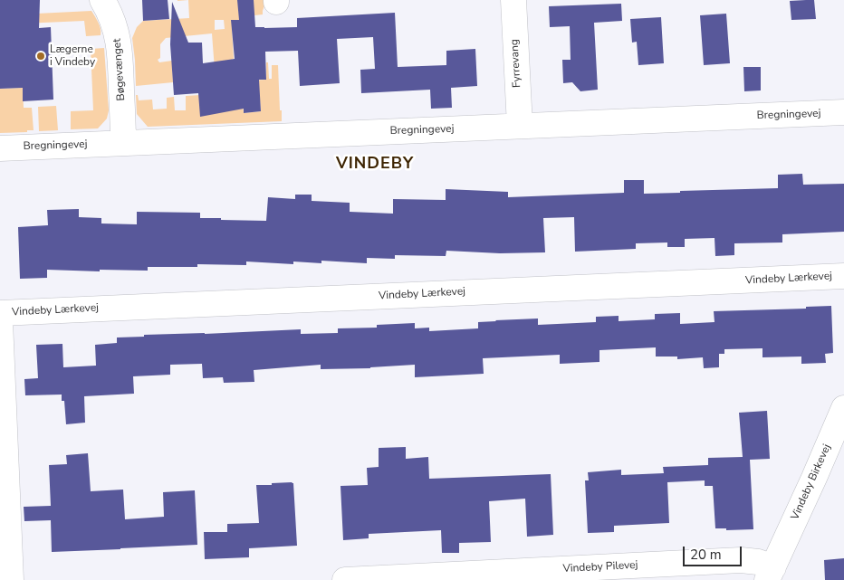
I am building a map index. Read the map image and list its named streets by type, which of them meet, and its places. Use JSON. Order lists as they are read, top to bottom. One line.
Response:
{"streets":{"street":["Fyrrevang","Bøgevænget","Bregningevej","Vindeby Lærkevej","Vindeby Birkevej","Vindeby Pilevej"]},"crossings":[["Fyrrevang","Bregningevej"],["Bøgevænget","Bregningevej"],["Vindeby Birkevej","Vindeby Pilevej"]],"districts":["VINDEBY"],"places":["Lægerne i Vindeby"],"scale_bar":"20 m"}
